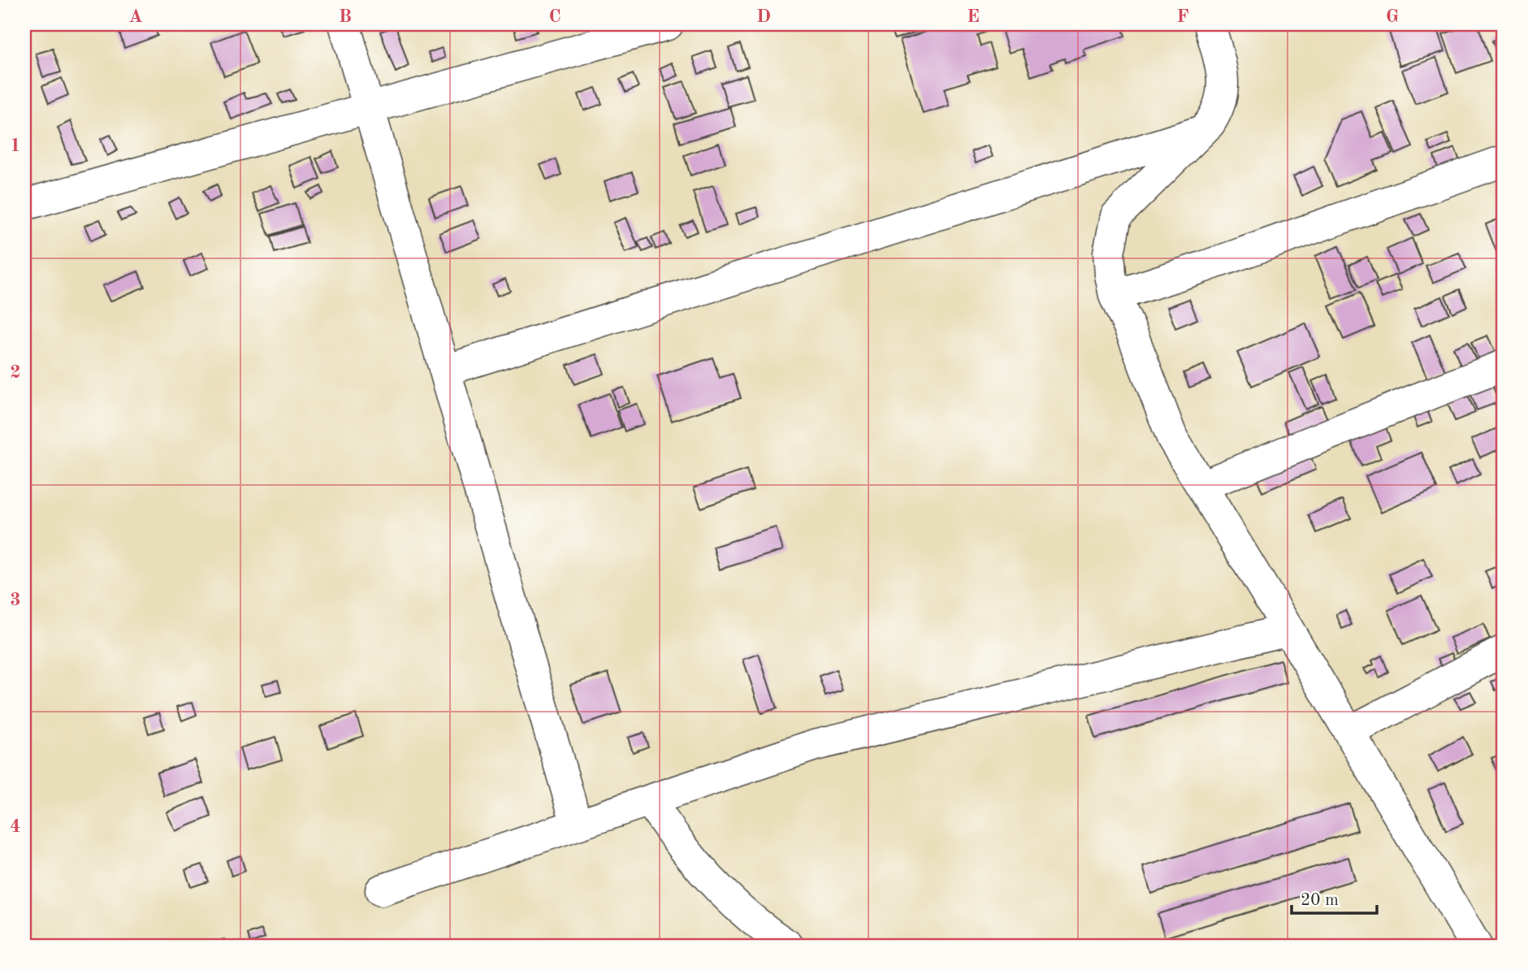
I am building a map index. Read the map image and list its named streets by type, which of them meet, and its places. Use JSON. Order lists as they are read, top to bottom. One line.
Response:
{"scale_bar":"20 m","grid":{"columns":["A","B","C","D","E","F","G"],"rows":["1","2","3","4"]}}
